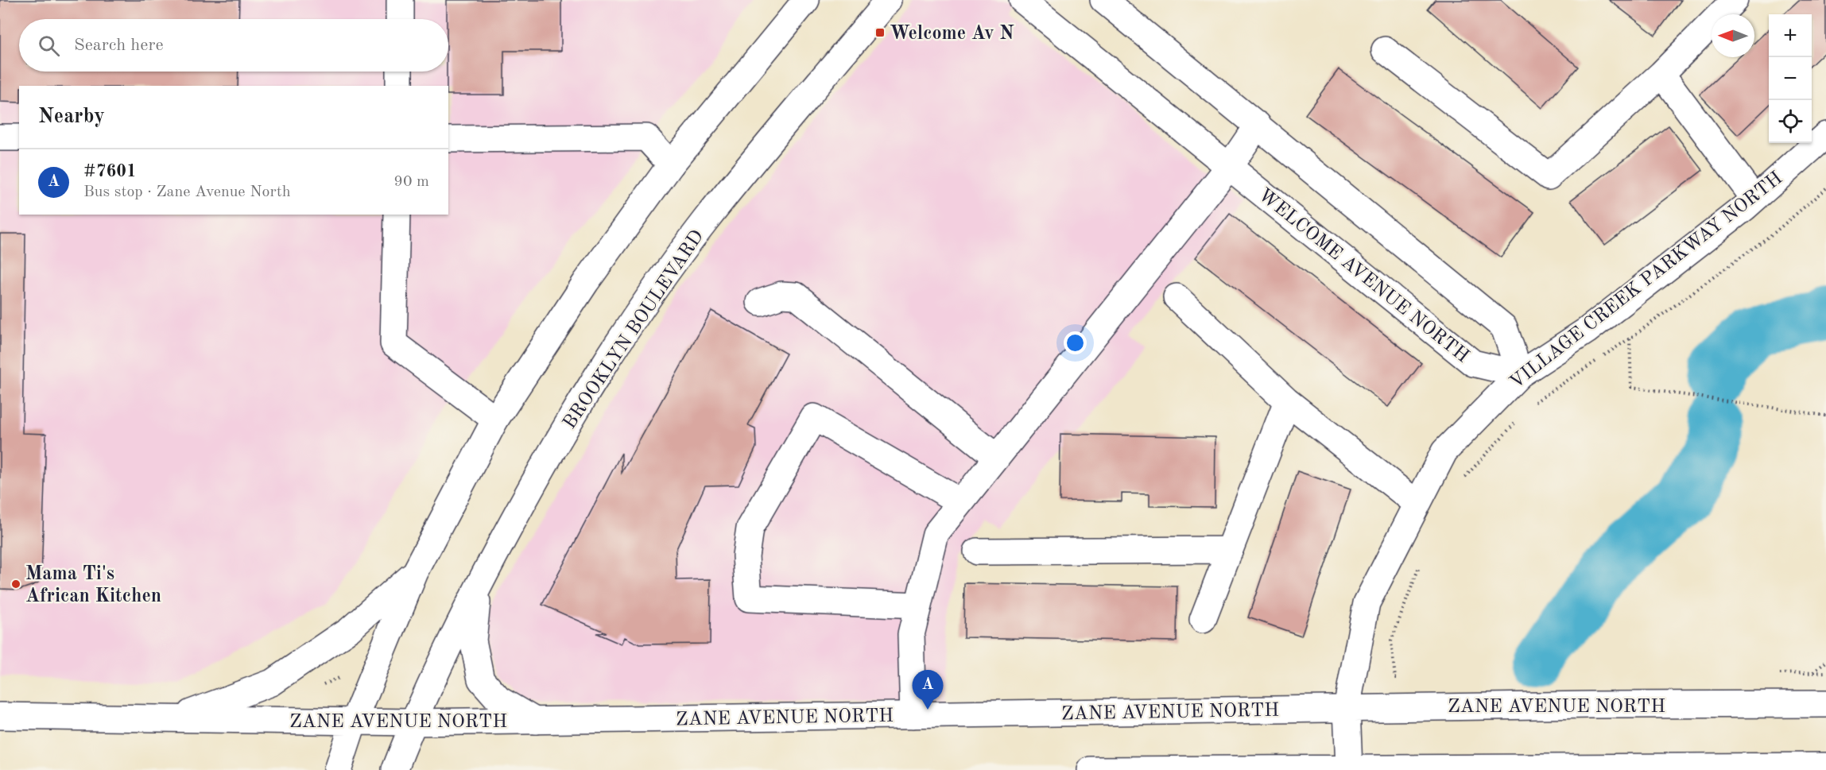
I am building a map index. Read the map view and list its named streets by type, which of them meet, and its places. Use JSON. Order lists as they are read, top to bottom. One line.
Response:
{"streets":{"street":["WELCOME AVENUE NORTH","VILLAGE CREEK PARKWAY NORTH","BROOKLYN BOULEVARD","ZANE AVENUE NORTH"]},"crossings":[["WELCOME AVENUE NORTH","VILLAGE CREEK PARKWAY NORTH"],["VILLAGE CREEK PARKWAY NORTH","ZANE AVENUE NORTH"],["BROOKLYN BOULEVARD","ZANE AVENUE NORTH"]],"places":{"transit":["Welcome Av N"],"other":["Mama Ti's African Kitchen"]},"north":"left","page":{"map_buttons":["+","−"],"search":"Search here","heading":"Nearby","list":[{"mark":"A","name":"#7601","note":"Bus stop · Zane Avenue North","value":"90 m"}],"pins":"A"}}
